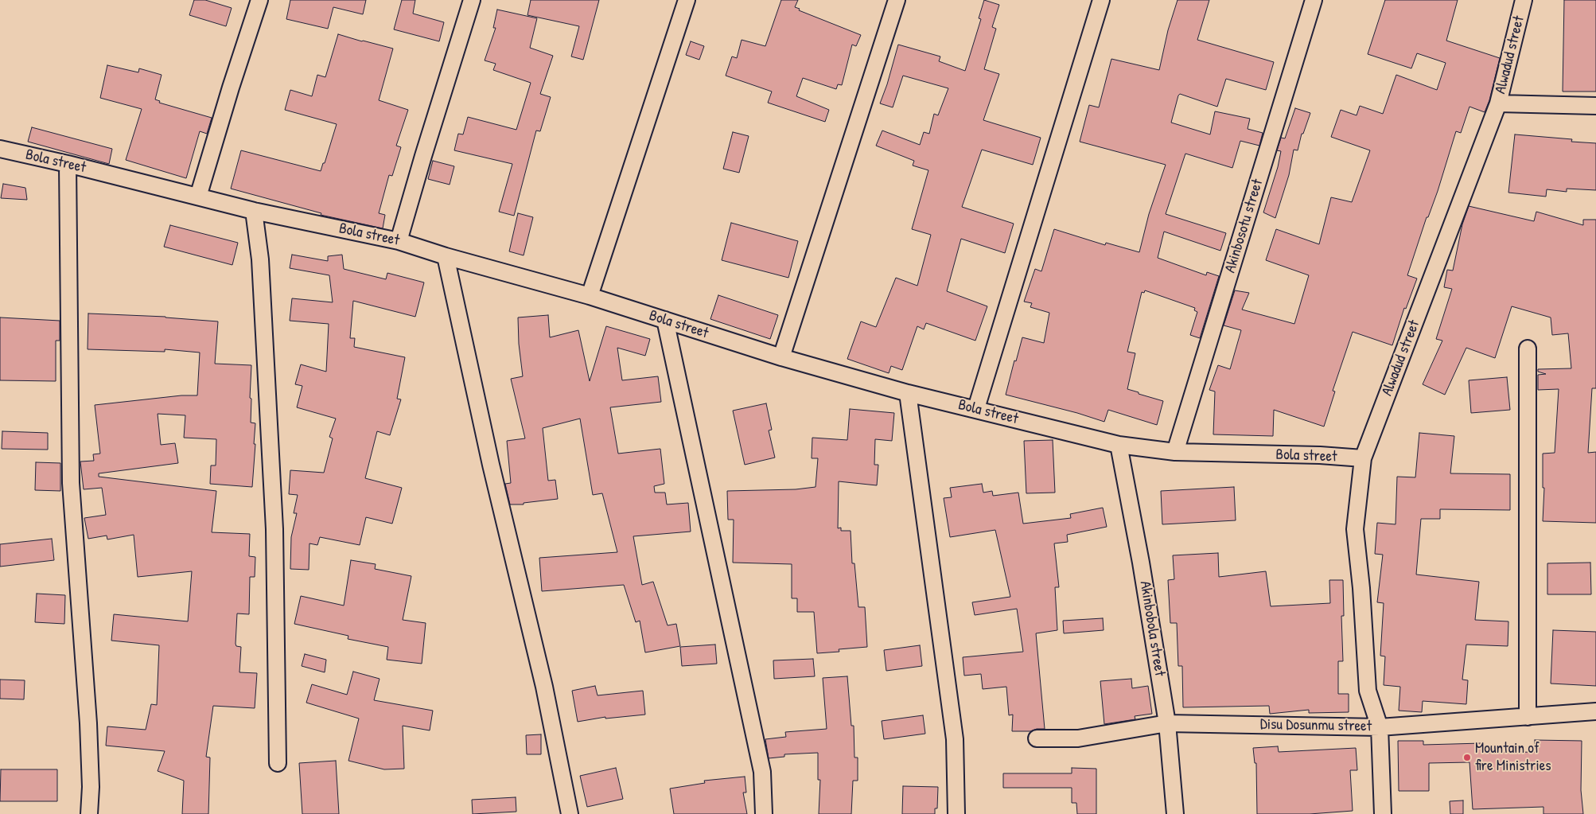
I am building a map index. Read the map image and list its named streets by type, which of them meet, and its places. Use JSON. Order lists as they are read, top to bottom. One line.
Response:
{"streets":{"street":["Alwadud street","Bola street","Akinbosotu street","Akinbobola street","Disu Dosunmu street"]},"crossings":[["Alwadud street","Bola street"],["Alwadud street","Disu Dosunmu street"],["Bola street","Akinbosotu street"],["Bola street","Akinbobola street"],["Akinbobola street","Disu Dosunmu street"]],"places":["Mountain of fire Ministries"]}
